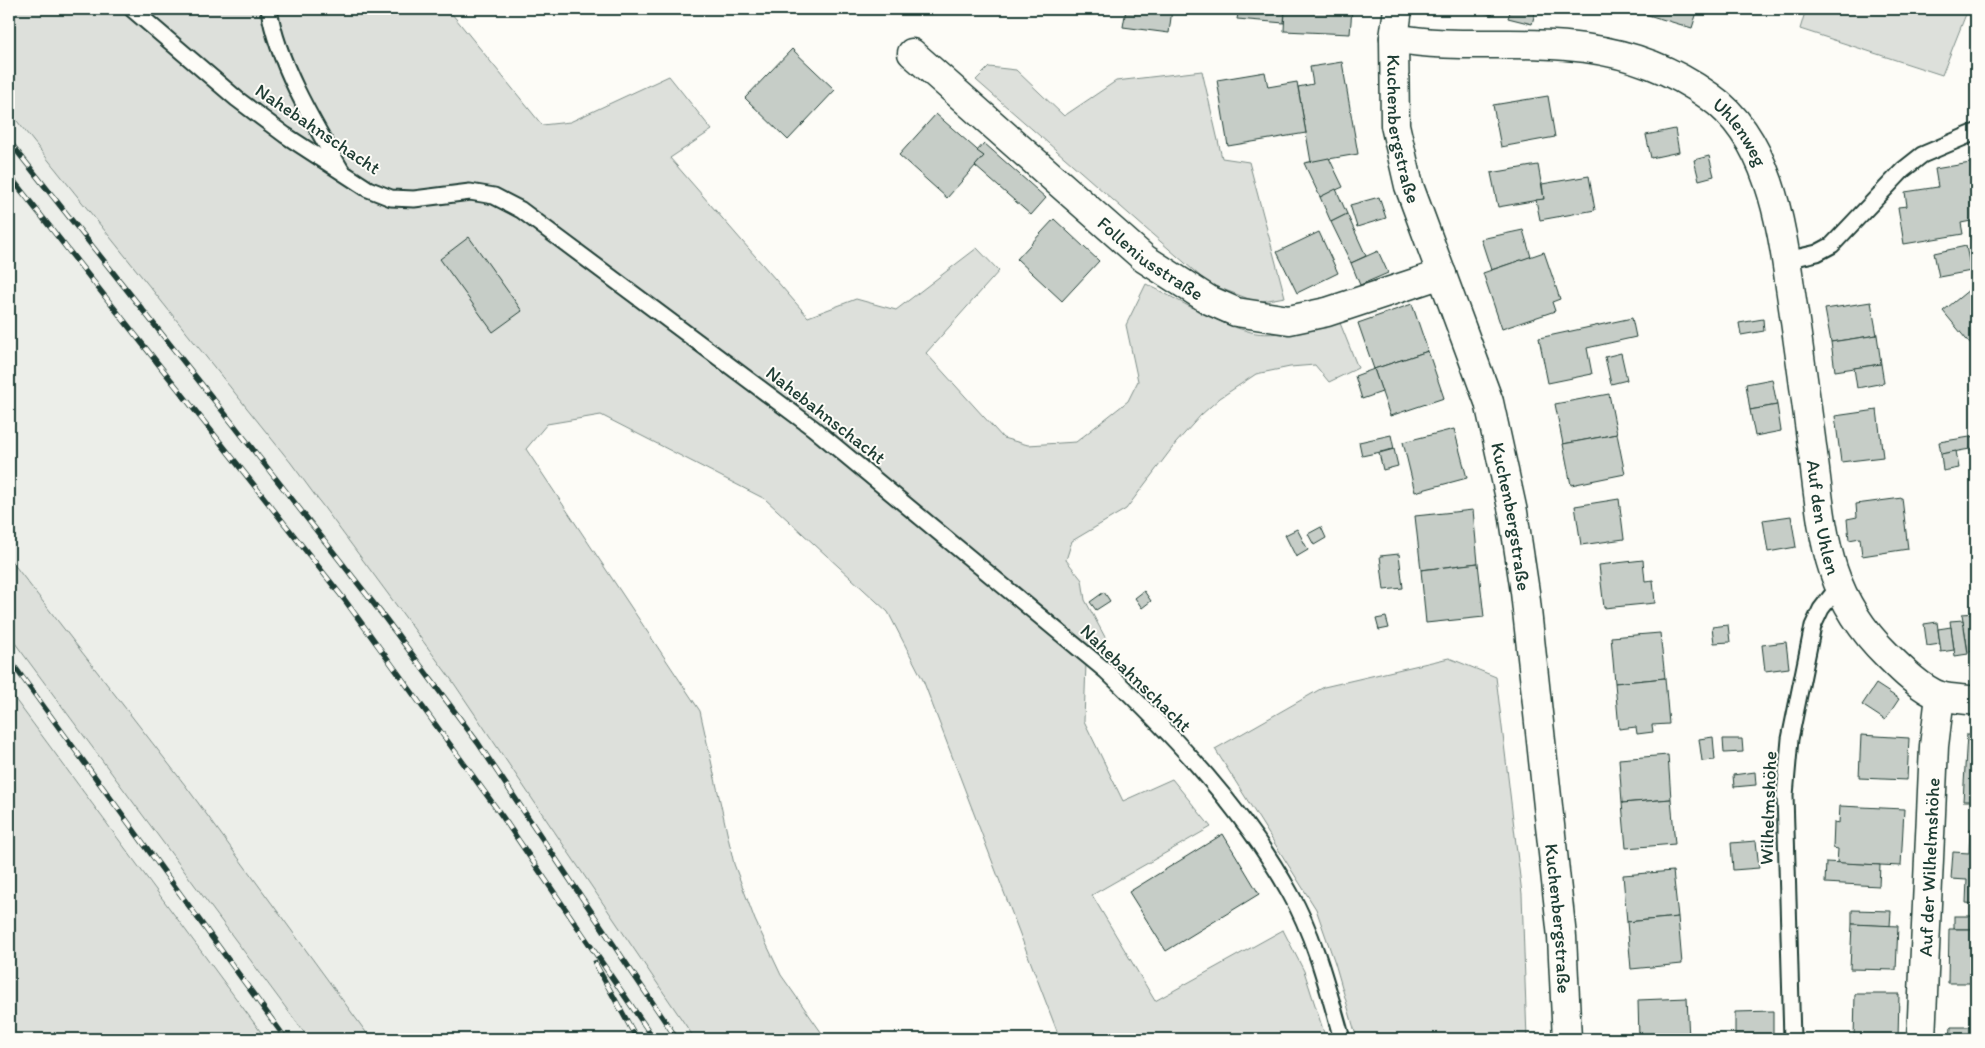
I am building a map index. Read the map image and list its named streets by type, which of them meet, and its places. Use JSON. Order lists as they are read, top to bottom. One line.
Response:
{"streets":{"street":["Kuchenbergstraße","Uhlenweg","Folleniusstraße","Auf den Uhlen","Auf der Wilhelmshöhe"],"lane":["Nahebahnschacht","Wilhelmshöhe"]},"crossings":[["Kuchenbergstraße","Uhlenweg"],["Kuchenbergstraße","Folleniusstraße"],["Uhlenweg","Auf den Uhlen"],["Auf den Uhlen","Wilhelmshöhe"],["Auf den Uhlen","Auf der Wilhelmshöhe"]]}
